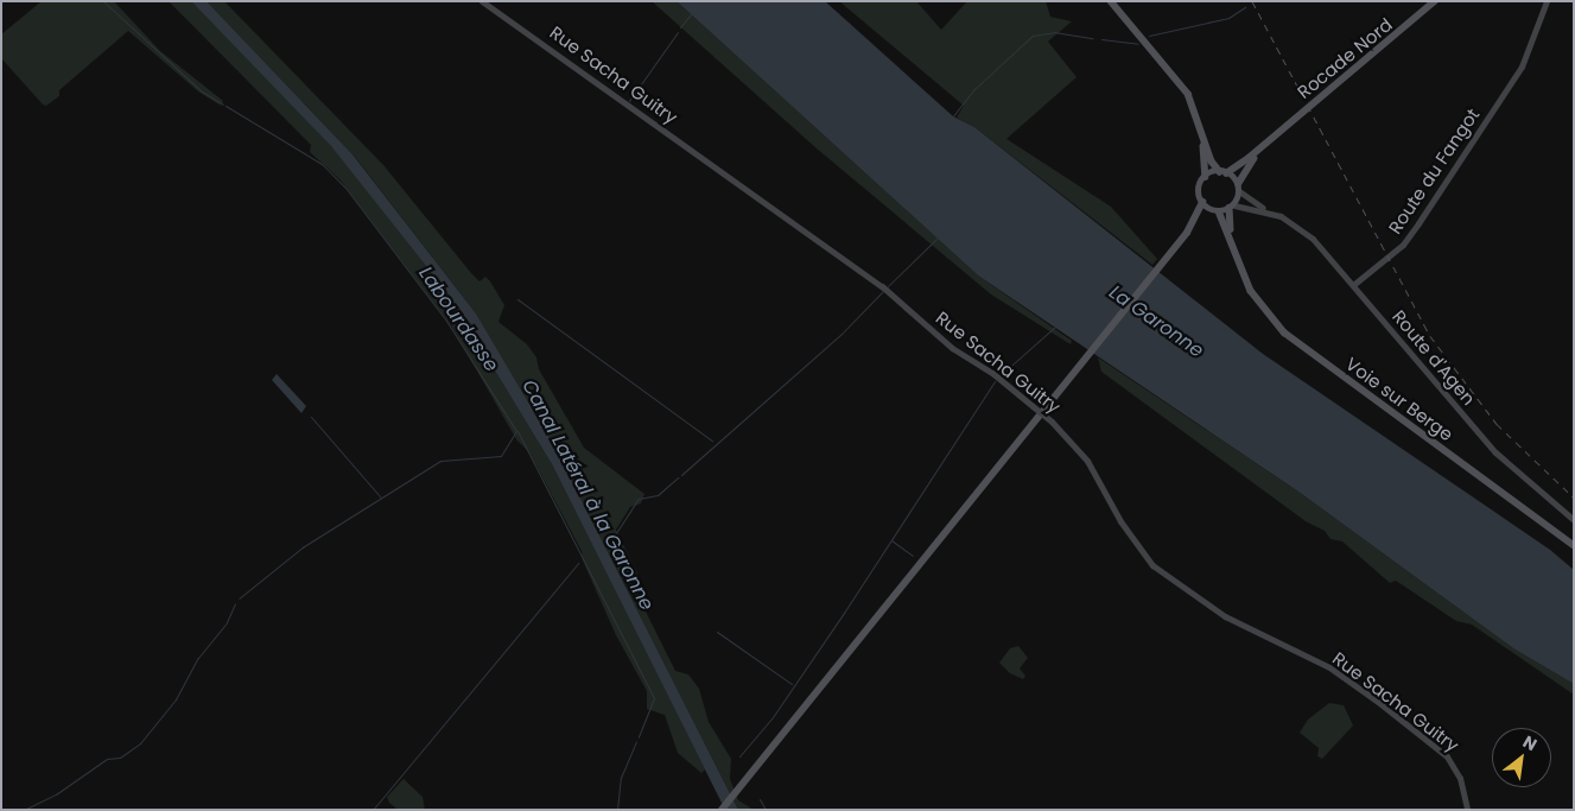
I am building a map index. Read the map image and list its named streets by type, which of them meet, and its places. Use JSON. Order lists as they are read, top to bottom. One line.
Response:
{"streets":{"main road":["Rocade Nord","Voie sur Berge"],"street":["Rue Sacha Guitry","Route du Fangot","Route d'Agen"]},"crossings":[["Route du Fangot","Route d'Agen"]],"water":["Labourdasse","La Garonne","Canal Latéral à la Garonne"],"north":"top right"}
